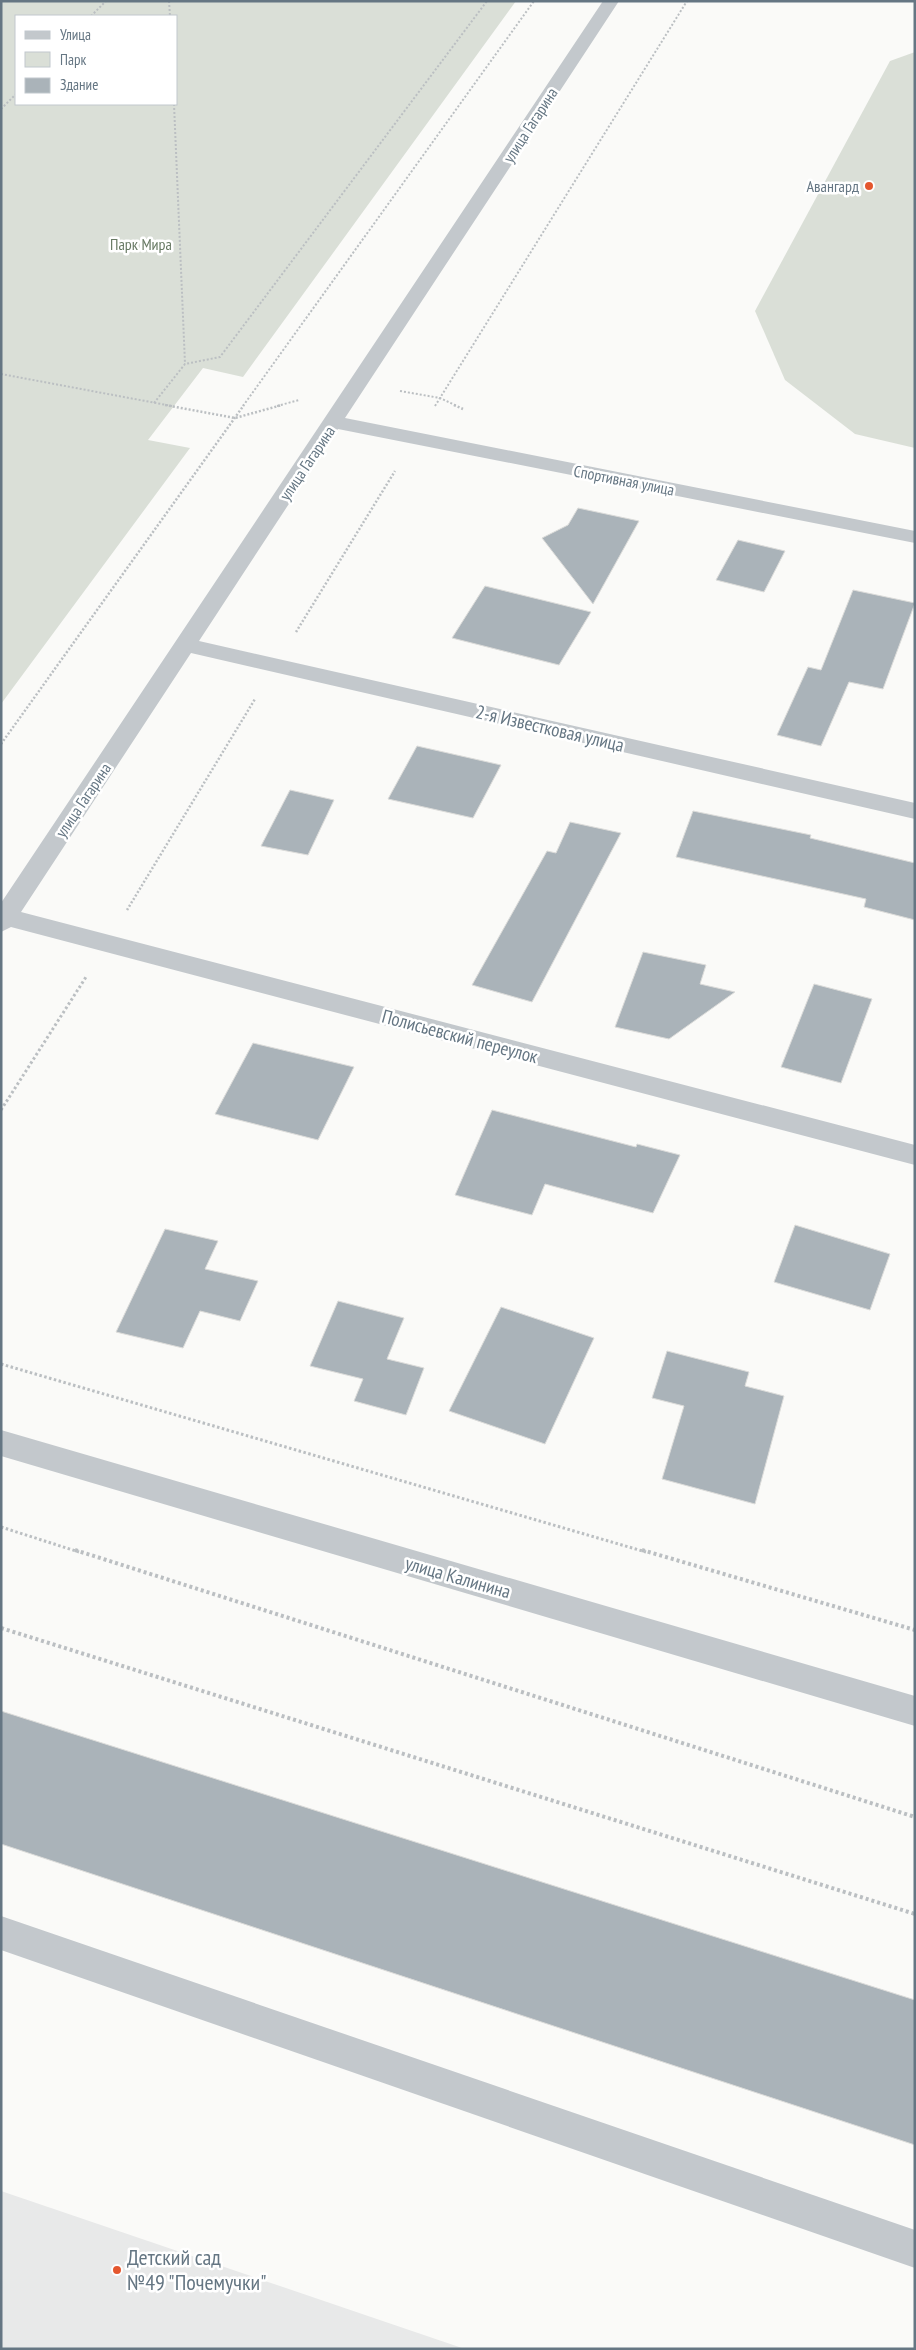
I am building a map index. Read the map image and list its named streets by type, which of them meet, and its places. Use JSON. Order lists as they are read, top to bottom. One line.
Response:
{"streets":{"street":["улица Гагарина","Спортивная улица","2-я Известковая улица","Полисьевский переулок","улица Калинина"]},"crossings":[["улица Гагарина","Спортивная улица"],["улица Гагарина","2-я Известковая улица"],["улица Гагарина","Полисьевский переулок"]],"parks":["Парк Мира"],"places":["Авангард","Детский сад №49 \"Почемучки\""],"legend":["Улица","Парк","Здание"]}
